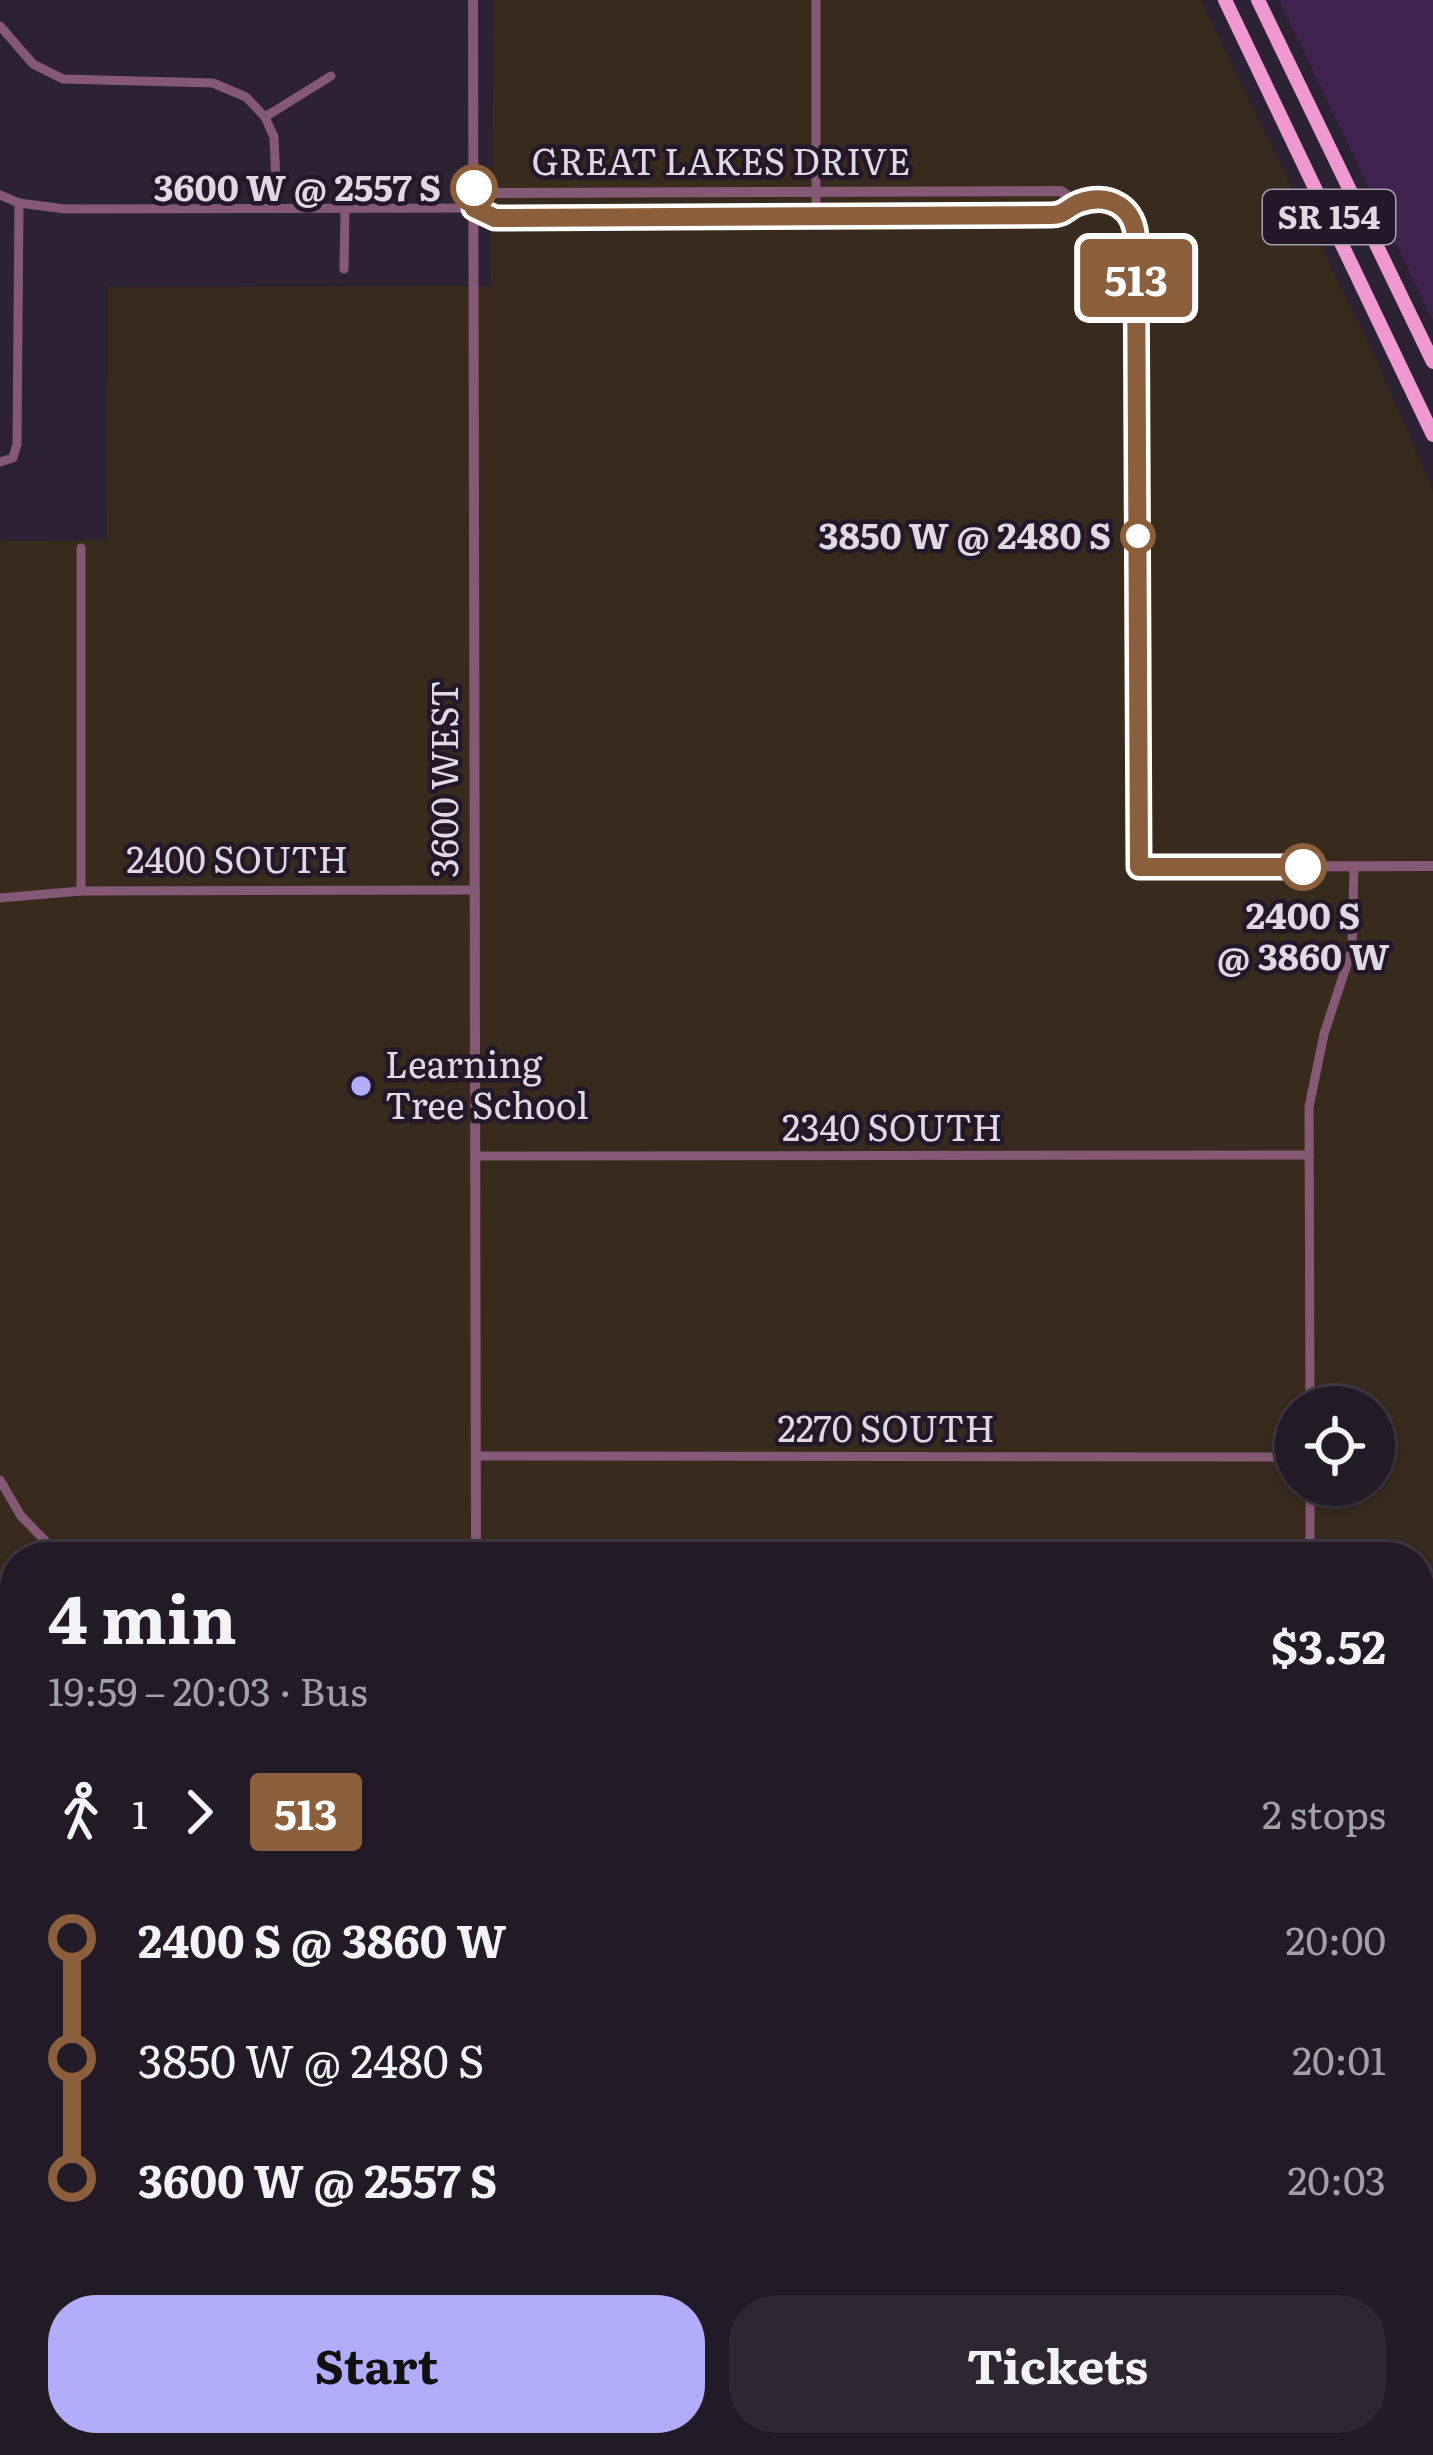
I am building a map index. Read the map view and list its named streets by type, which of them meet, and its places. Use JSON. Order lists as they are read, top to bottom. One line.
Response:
{"streets":{"highway":["SR 154"],"street":["GREAT LAKES DRIVE","3600 WEST","2400 SOUTH","2340 SOUTH","2270 SOUTH"]},"crossings":[["GREAT LAKES DRIVE","3600 WEST"],["3600 WEST","2400 SOUTH"],["3600 WEST","2340 SOUTH"],["3600 WEST","2270 SOUTH"]],"places":["3600 W @ 2557 S","3850 W @ 2480 S","2400 S @ 3860 W","Learning Tree School"],"lines":["bus line 513"],"page":{"on_map":"513","heading":["4 min","19:59 – 20:03 · Bus","$3.52"],"legs":["1","513","2 stops"],"list":[{"name":"2400 S @ 3860 W","value":"20:00"},{"name":"3850 W @ 2480 S","value":"20:01"},{"name":"3600 W @ 2557 S","value":"20:03"}],"buttons":["Start","Tickets"]}}
